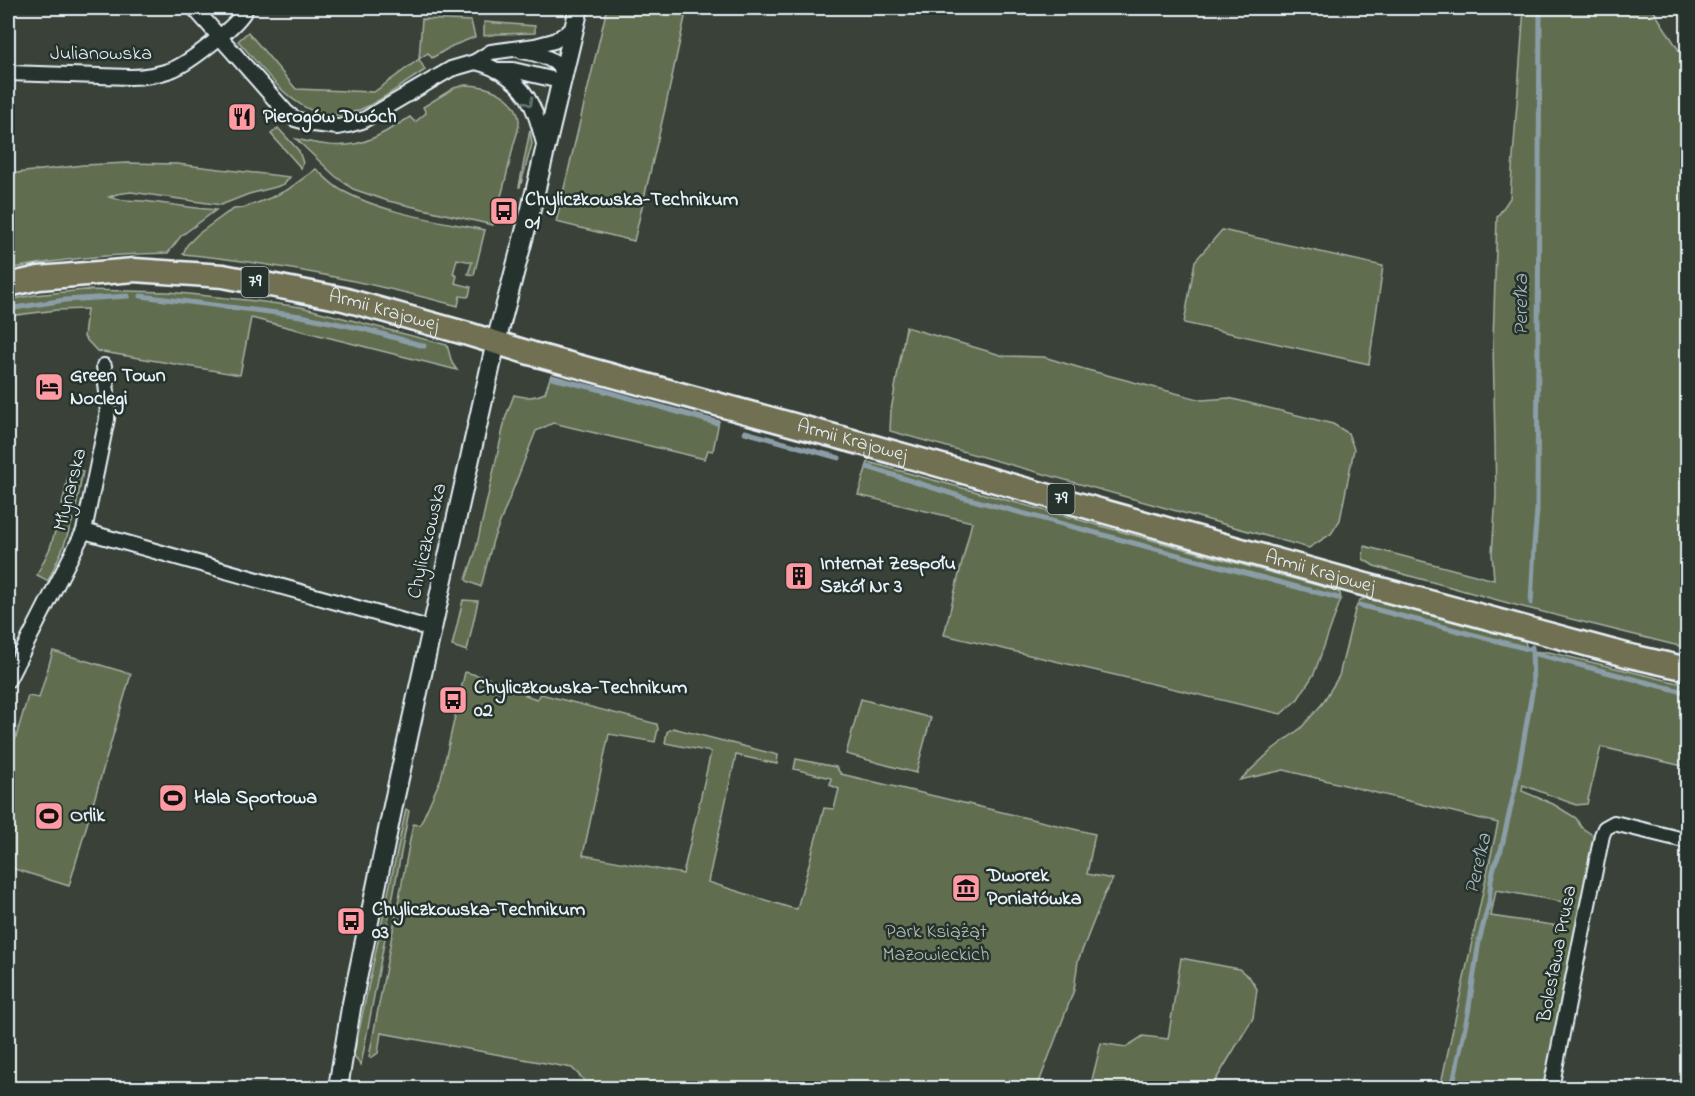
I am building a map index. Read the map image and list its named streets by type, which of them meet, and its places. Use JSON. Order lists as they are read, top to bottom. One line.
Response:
{"streets":{"main road":["79","Armii Krajowej"],"street":["Julianowska","Młynarska","Chyliczkowska","Bolesława Prusa"]},"crossings":[["Armii Krajowej","Chyliczkowska"]],"water":["Perełka"],"parks":["Park Książąt Mazowieckich"],"places":{"restaurant":["Pierogów Dwóch"],"bus stop":["Chyliczkowska-Technikum 01","Chyliczkowska-Technikum 02","Chyliczkowska-Technikum 03"],"hotel":["Green Town Noclegi"],"building":["Internat Zespołu Szkół Nr 3"],"sports":["Hala Sportowa","Orlik"],"museum":["Dworek Poniatówka"]}}
